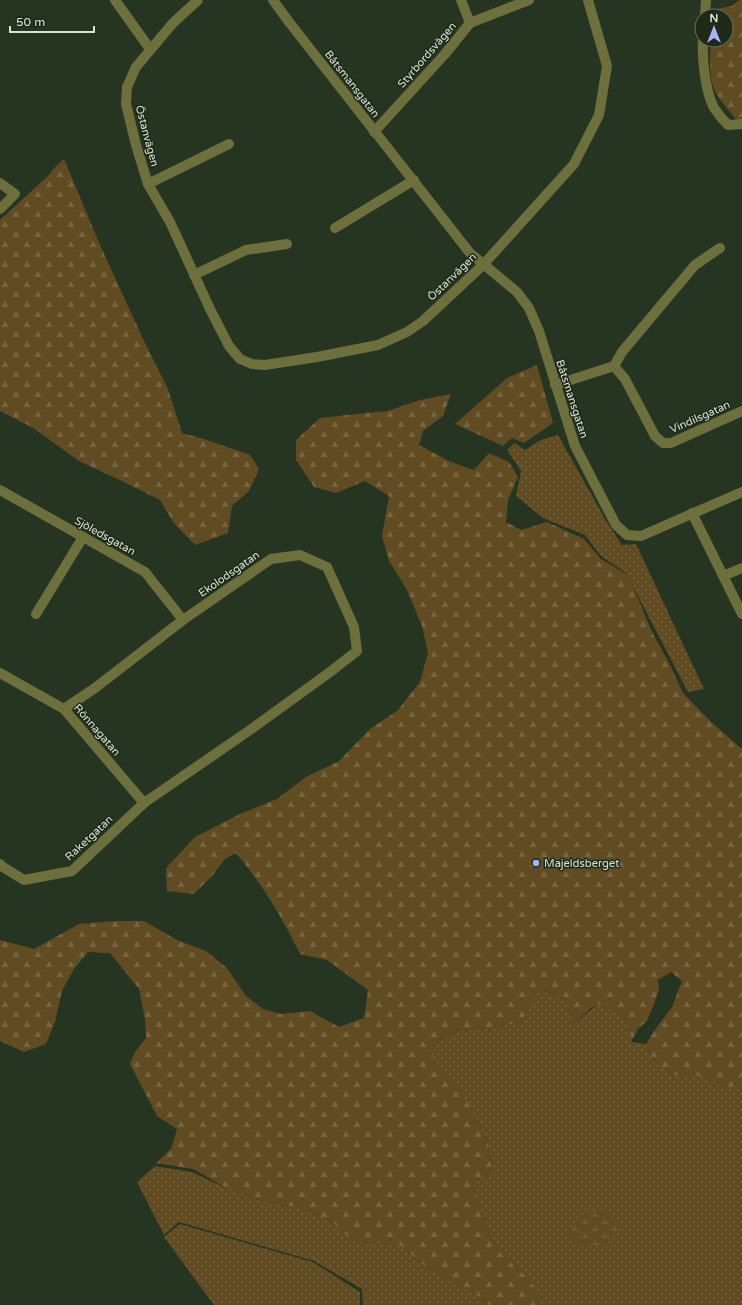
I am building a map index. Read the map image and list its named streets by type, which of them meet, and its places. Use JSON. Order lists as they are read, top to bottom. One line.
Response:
{"streets":{"street":["Styrbordsvägen","Båtsmansgatan","Östanvägen","Vindilsgatan","Sjöledsgatan","Ekolodsgatan","Rönnagatan","Raketgatan"]},"crossings":[["Styrbordsvägen","Båtsmansgatan"],["Båtsmansgatan","Östanvägen"],["Sjöledsgatan","Ekolodsgatan"],["Ekolodsgatan","Rönnagatan"],["Ekolodsgatan","Raketgatan"],["Rönnagatan","Raketgatan"]],"places":["Majeldsberget"],"scale_bar":"50 m","north":"top"}
